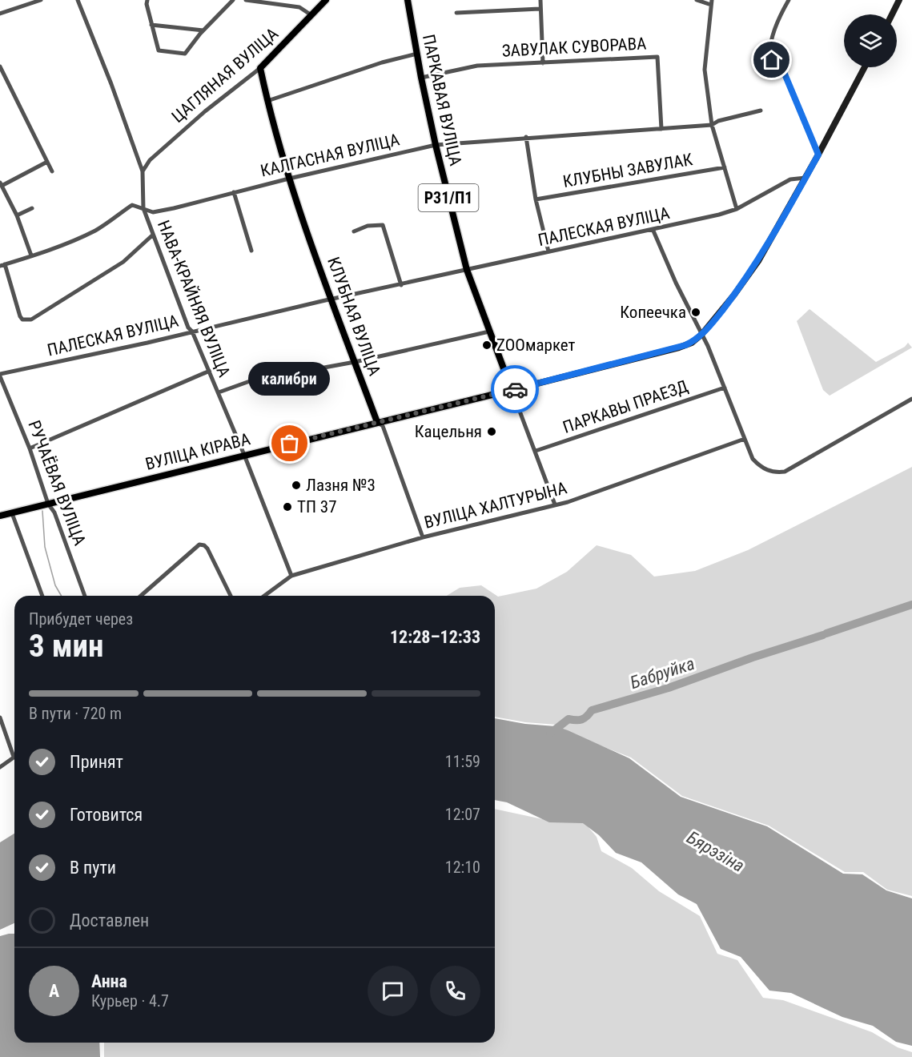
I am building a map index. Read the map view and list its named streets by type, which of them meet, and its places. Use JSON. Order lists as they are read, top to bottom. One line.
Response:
{"streets":{"main road":["ЦАГЛЯНАЯ ВУЛІЦА","ПАРКАВАЯ ВУЛІЦА","Р31/П1","КЛУБНАЯ ВУЛІЦА","ВУЛІЦА КІРАВА"],"street":["ЗАВУЛАК СУВОРАВА","КАЛГАСНАЯ ВУЛІЦА","КЛУБНЫ ЗАВУЛАК","ПАЛЕСКАЯ ВУЛІЦА","НАВА-КРАЙНЯЯ ВУЛІЦА","ПАРКАВЫ ПРАЕЗД","РУЧАЁВАЯ ВУЛІЦА","ВУЛІЦА ХАЛТУРЫНА"]},"crossings":[["ЗАВУЛАК СУВОРАВА","ПАРКАВАЯ ВУЛІЦА"],["ЗАВУЛАК СУВОРАВА","КАЛГАСНАЯ ВУЛІЦА"],["ЦАГЛЯНАЯ ВУЛІЦА","НАВА-КРАЙНЯЯ ВУЛІЦА"],["ЦАГЛЯНАЯ ВУЛІЦА","КЛУБНАЯ ВУЛІЦА"],["ПАРКАВАЯ ВУЛІЦА","КАЛГАСНАЯ ВУЛІЦА"],["ПАРКАВАЯ ВУЛІЦА","ПАЛЕСКАЯ ВУЛІЦА"],["ПАРКАВАЯ ВУЛІЦА","ПАРКАВЫ ПРАЕЗД"],["ПАРКАВАЯ ВУЛІЦА","ВУЛІЦА КІРАВА"],["ПАРКАВАЯ ВУЛІЦА","ВУЛІЦА ХАЛТУРЫНА"],["КАЛГАСНАЯ ВУЛІЦА","НАВА-КРАЙНЯЯ ВУЛІЦА"],["КАЛГАСНАЯ ВУЛІЦА","КЛУБНАЯ ВУЛІЦА"],["ПАЛЕСКАЯ ВУЛІЦА","НАВА-КРАЙНЯЯ ВУЛІЦА"],["ПАЛЕСКАЯ ВУЛІЦА","КЛУБНАЯ ВУЛІЦА"],["ПАЛЕСКАЯ ВУЛІЦА","ВУЛІЦА КІРАВА"],["ПАЛЕСКАЯ ВУЛІЦА","РУЧАЁВАЯ ВУЛІЦА"],["НАВА-КРАЙНЯЯ ВУЛІЦА","ВУЛІЦА КІРАВА"],["НАВА-КРАЙНЯЯ ВУЛІЦА","ВУЛІЦА ХАЛТУРЫНА"],["КЛУБНАЯ ВУЛІЦА","ВУЛІЦА КІРАВА"],["КЛУБНАЯ ВУЛІЦА","ВУЛІЦА ХАЛТУРЫНА"],["ВУЛІЦА КІРАВА","РУЧАЁВАЯ ВУЛІЦА"]],"water":["Бабруйка","Бярэзіна"],"places":["Копеечка","ZOOмаркет","Кацельня","калибри","Лазня №3","ТП 37"],"page":{"bubble":"калибри","heading":["3 мин","Прибудет через","12:28–12:33"],"panel":["Анна","Курьер · 4.7"],"bar":"В пути · 720 m","list":[["Принят","11:59"],["Готовится","12:07"],["В пути","12:10"],"Доставлен"],"round":"А"}}
